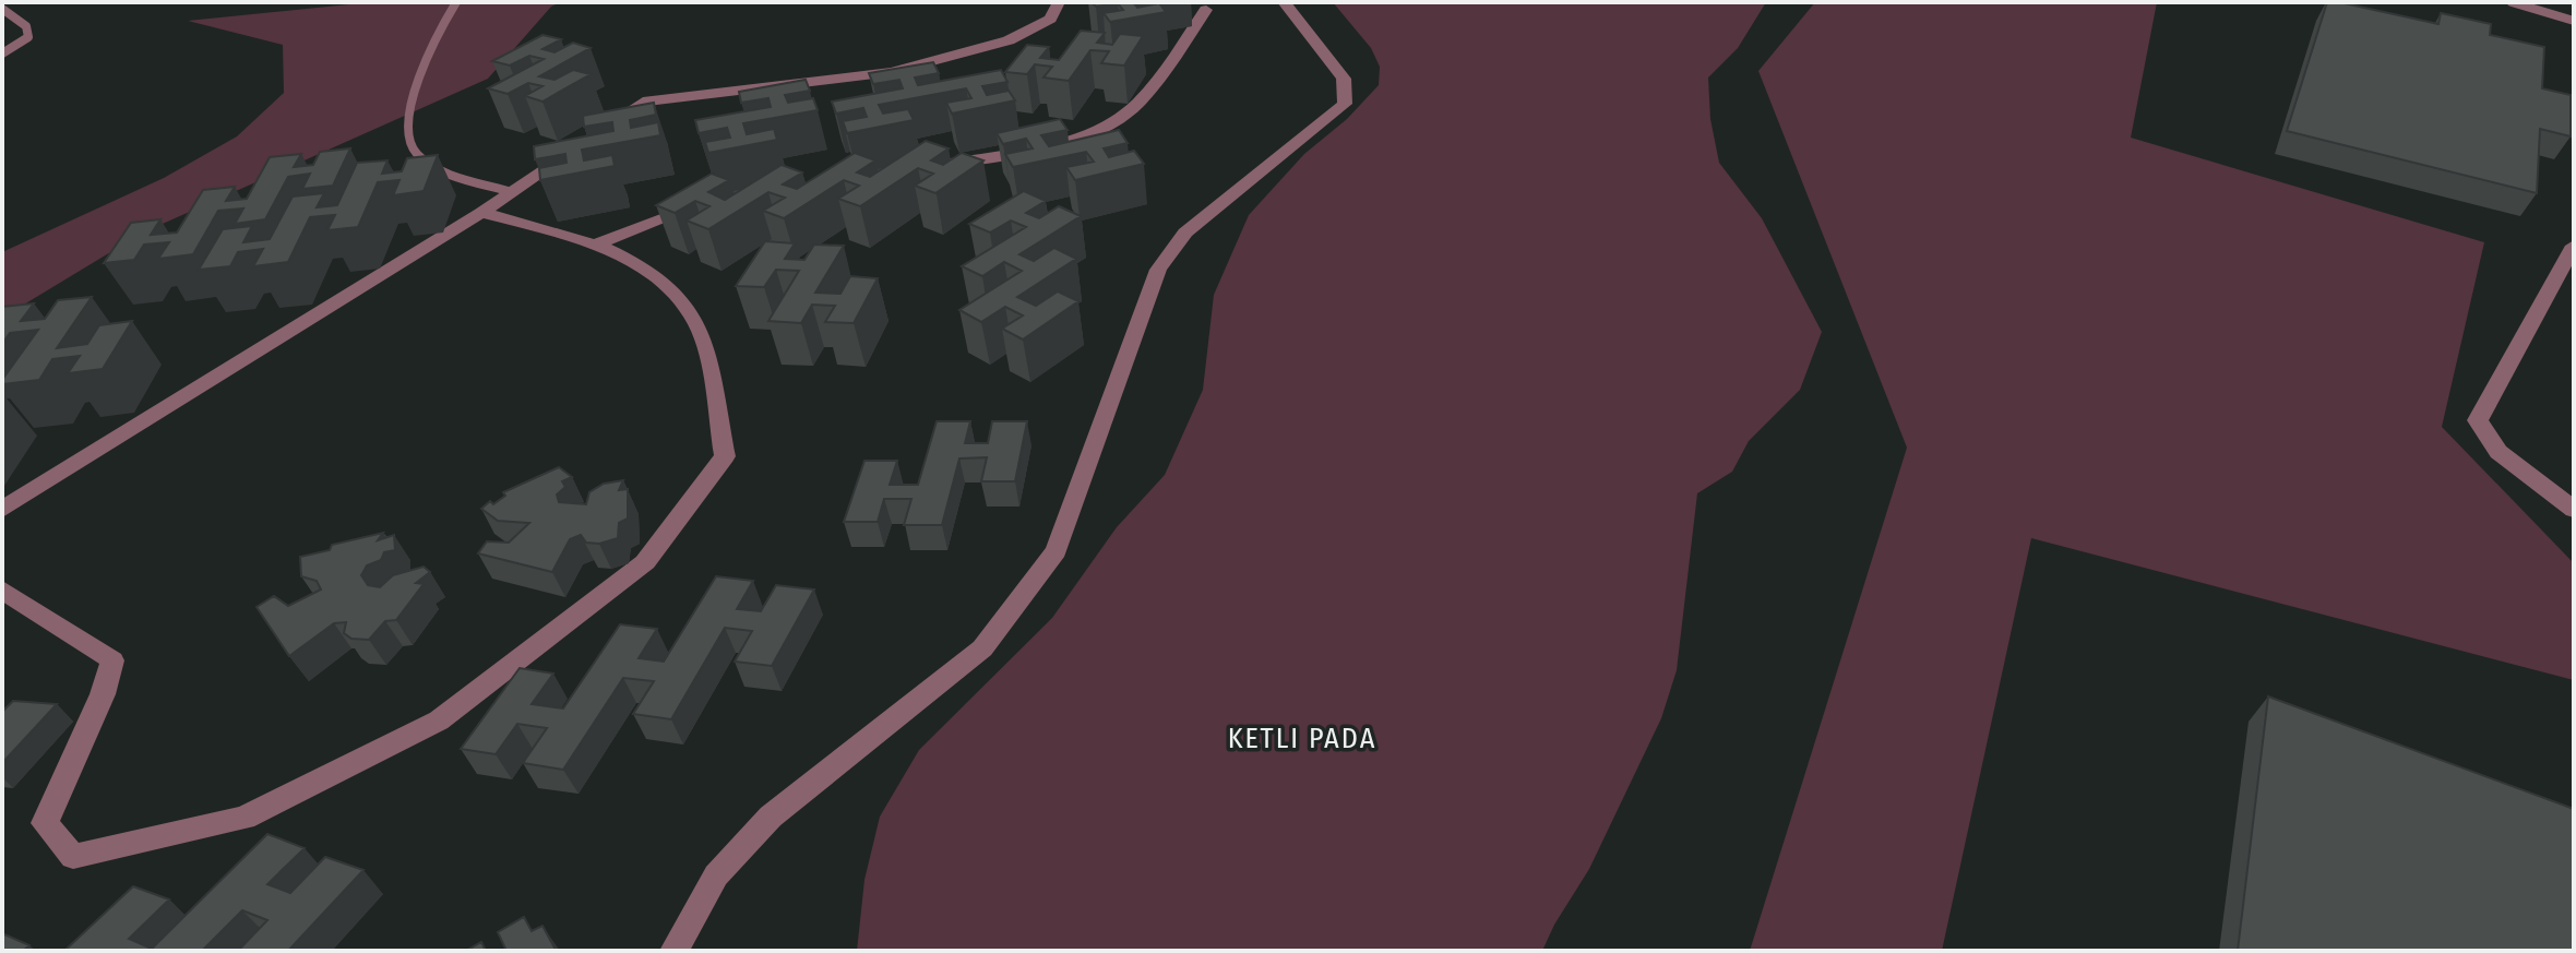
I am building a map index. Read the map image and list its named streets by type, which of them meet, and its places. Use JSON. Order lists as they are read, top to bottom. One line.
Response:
{"districts":["KETLI PADA"]}
